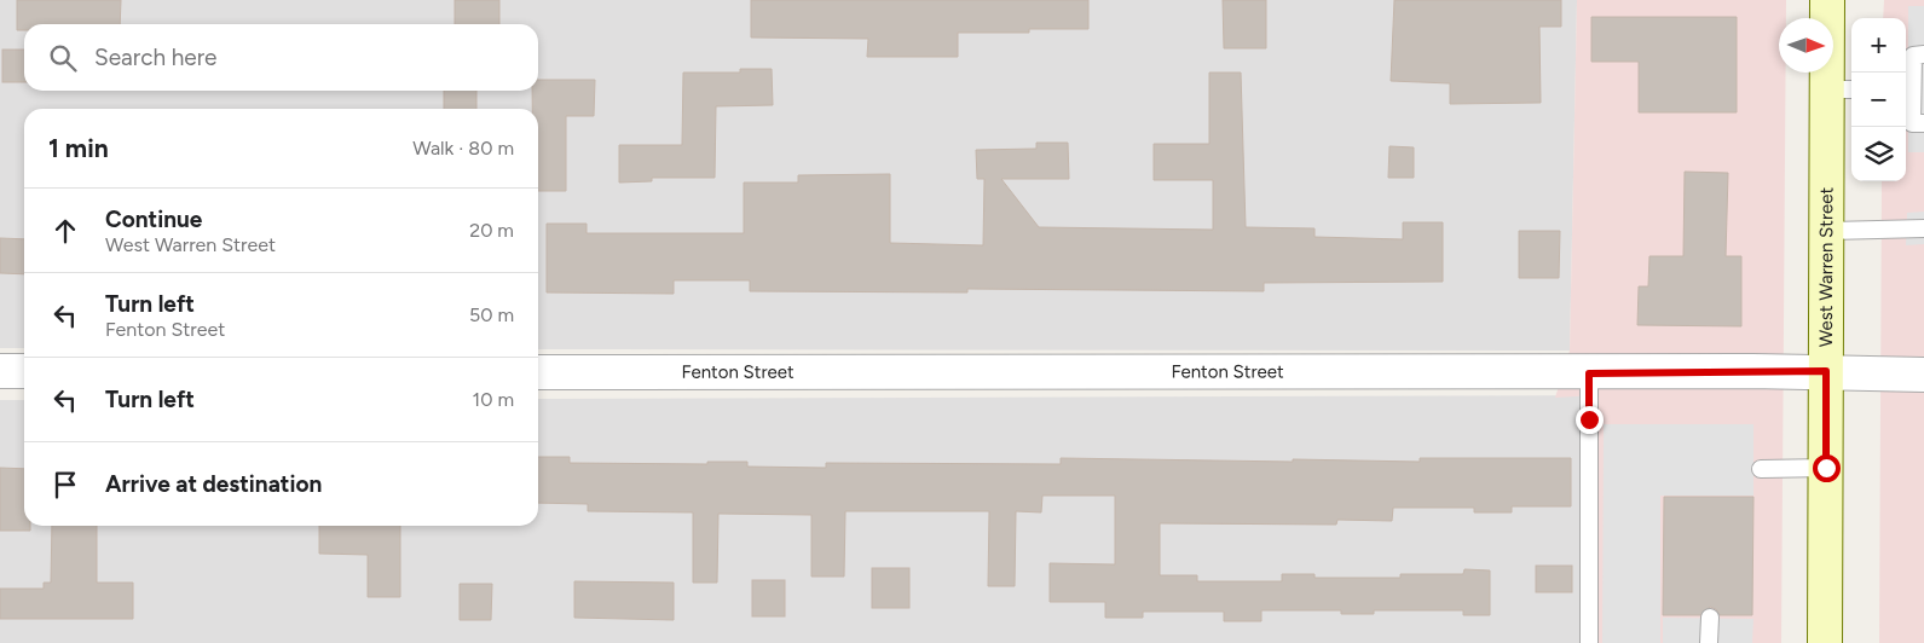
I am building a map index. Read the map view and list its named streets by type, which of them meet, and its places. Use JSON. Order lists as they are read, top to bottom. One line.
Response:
{"streets":{"main road":["West Warren Street"],"street":["Fenton Street"]},"crossings":[["West Warren Street","Fenton Street"]],"north":"right","page":{"map_buttons":["+","−"],"search":"Search here","heading":["1 min","Walk · 80 m"],"list":[["Continue","West Warren Street","20 m"],["Turn left","Fenton Street","50 m"],["Turn left","10 m"],"Arrive at destination"]}}
